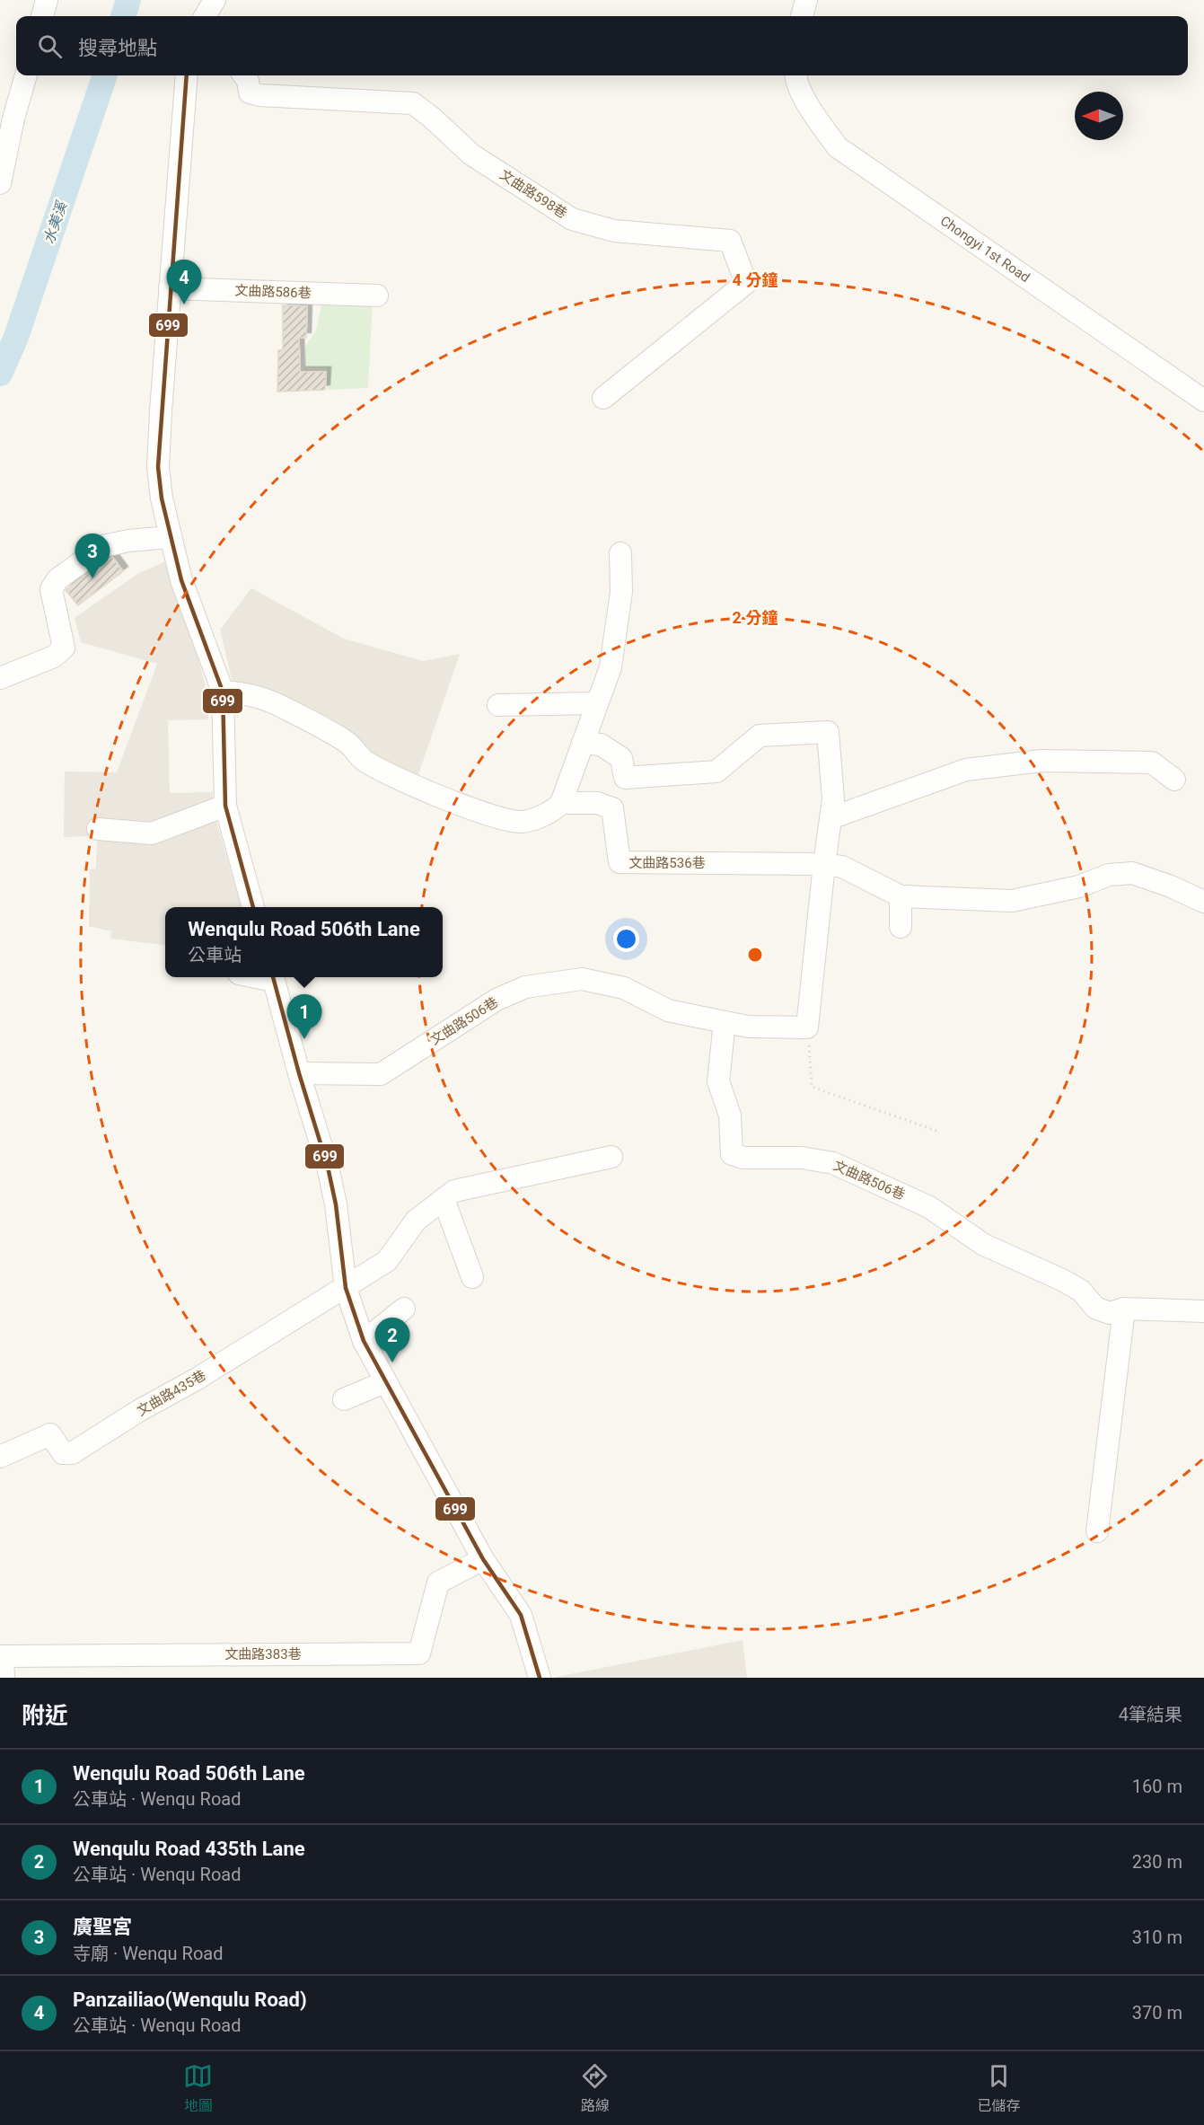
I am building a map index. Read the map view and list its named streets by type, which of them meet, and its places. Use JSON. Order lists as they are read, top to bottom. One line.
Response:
{"streets":{"street":["文曲路598巷","Chongyi 1st Road","文曲路586巷","文曲路536巷","文曲路506巷","文曲路435巷","文曲路383巷"]},"water":["水美溪"],"lines":["transit line 699"],"north":"left","page":{"search":"搜尋地點","pins":["4","3","1","2"],"popup":["Wenqulu Road 506th Lane","公車站"],"heading":["附近","4筆結果"],"list":[{"mark":"1","name":"Wenqulu Road 506th Lane","note":"公車站 · Wenqu Road","value":"160 m"},{"mark":"2","name":"Wenqulu Road 435th Lane","note":"公車站 · Wenqu Road","value":"230 m"},{"mark":"3","name":"廣聖宮","note":"寺廟 · Wenqu Road","value":"310 m"},{"mark":"4","name":"Panzailiao(Wenqulu Road)","note":"公車站 · Wenqu Road","value":"370 m"}],"nav":["地圖","路線","已儲存"]},"rings":["4 分鐘","2 分鐘"]}
